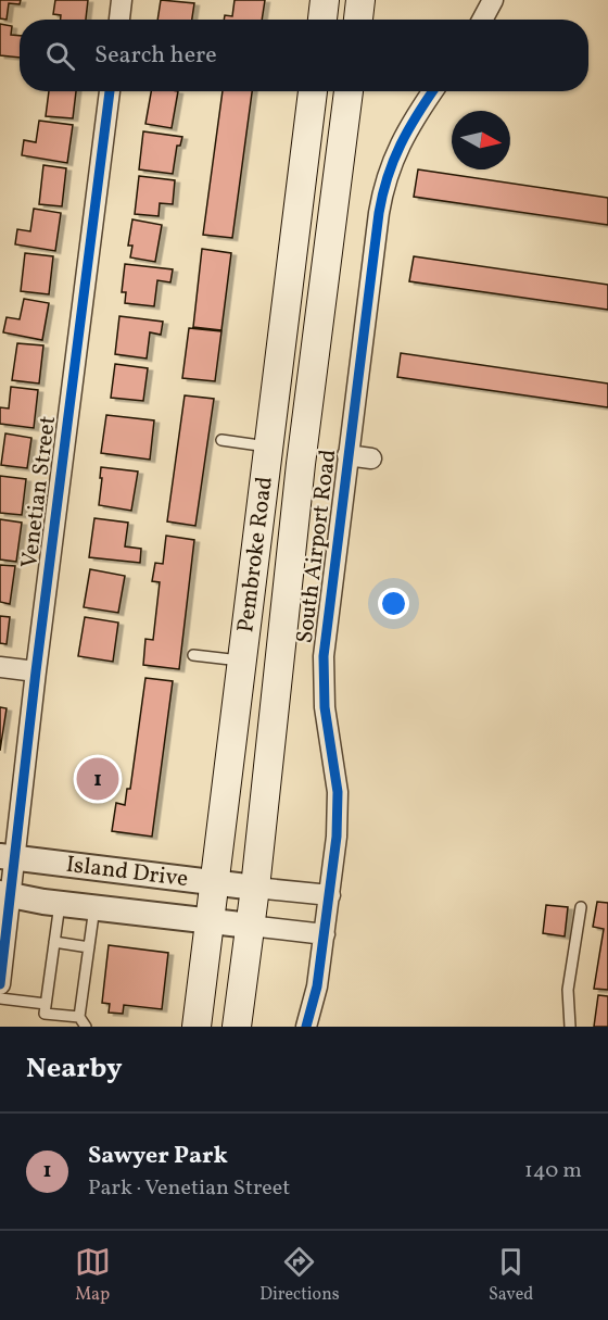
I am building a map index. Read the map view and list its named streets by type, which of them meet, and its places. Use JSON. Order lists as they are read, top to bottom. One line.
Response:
{"streets":{"main road":["Pembroke Road"],"street":["Venetian Street","South Airport Road","Island Drive"]},"crossings":[["Venetian Street","Island Drive"],["Pembroke Road","Island Drive"]],"north":"right","page":{"search":"Search here","pins":"1","heading":"Nearby","list":[{"mark":"1","name":"Sawyer Park","note":"Park · Venetian Street","value":"140 m"}],"nav":["Map","Directions","Saved"]}}
